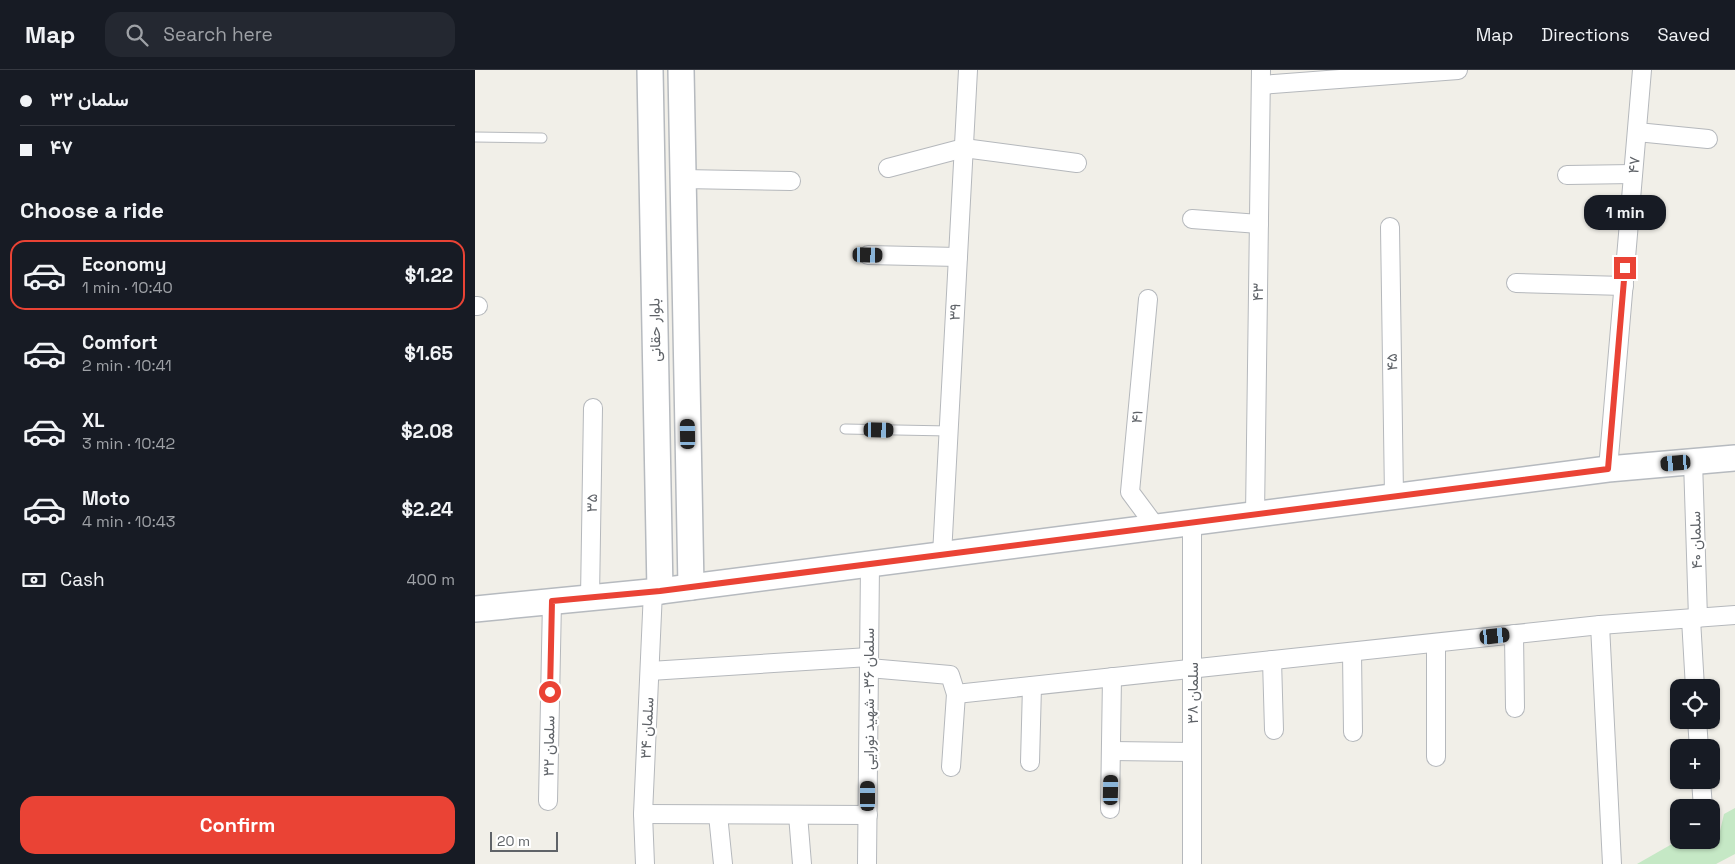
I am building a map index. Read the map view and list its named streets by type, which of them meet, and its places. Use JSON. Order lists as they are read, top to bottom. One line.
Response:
{"streets":{"main road":["بلوار حقانی"],"street":["۴۷","۴۳","۳۹","۴۵","۴۱","۳۵","سلمان ۴۰","سلمان ۳۸","سلمان ۳۶- شهید نورایی","سلمان ۳۴","سلمان ۳۲"]},"crossings":[["بلوار حقانی","سلمان ۳۴"]],"scale_bar":"20 m","page":{"header":"Map","search":"Search here","nav":["Map","Directions","Saved"],"banner":["سلمان ۳۲","۴۷"],"heading":"Choose a ride","bubble":"1 min","list":[{"name":"Economy","note":"1 min · 10:40","value":"$1.22"},{"name":"Comfort","note":"2 min · 10:41","value":"$1.65"},{"name":"XL","note":"3 min · 10:42","value":"$2.08"},{"name":"Moto","note":"4 min · 10:43","value":"$2.24"}],"pay":["Cash","400 m"],"map_buttons":["+","−"],"buttons":"Confirm","scale":"20 m"}}
